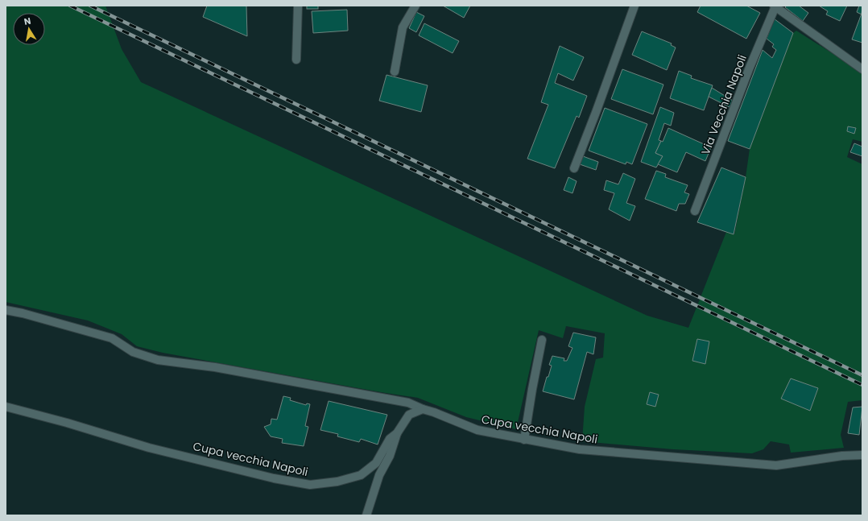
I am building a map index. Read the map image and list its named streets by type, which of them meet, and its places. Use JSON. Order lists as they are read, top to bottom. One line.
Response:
{"streets":{"street":["Via Vecchia Napoli","Cupa vecchia Napoli"]},"north":"top"}
